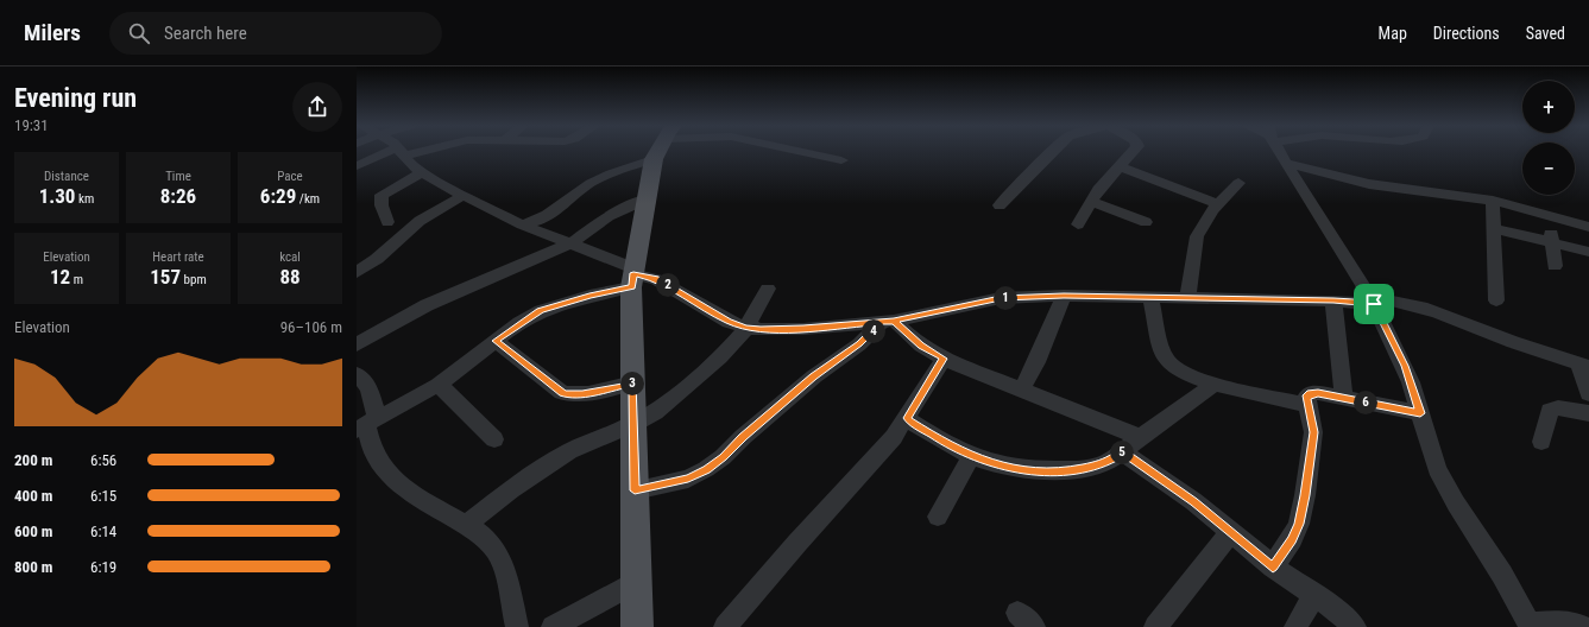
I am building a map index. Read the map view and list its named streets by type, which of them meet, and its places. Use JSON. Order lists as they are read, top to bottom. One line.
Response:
{"page":{"header":"Milers","search":"Search here","nav":["Map","Directions","Saved"],"heading":["Evening run","19:31"],"map_buttons":["+","−"],"stats":[["Distance","1.30 km"],["Time","8:26"],["Pace","6:29 /km"],["Elevation","12 m"],["Heart rate","157 bpm"],["kcal","88"]],"pins":["2","1","4","3","6","5"],"chart":["Elevation","96–106 m"],"list":[{"name":"200 m","note":"6:56"},{"name":"400 m","note":"6:15"},{"name":"600 m","note":"6:14"},{"name":"800 m","note":"6:19"}]}}
